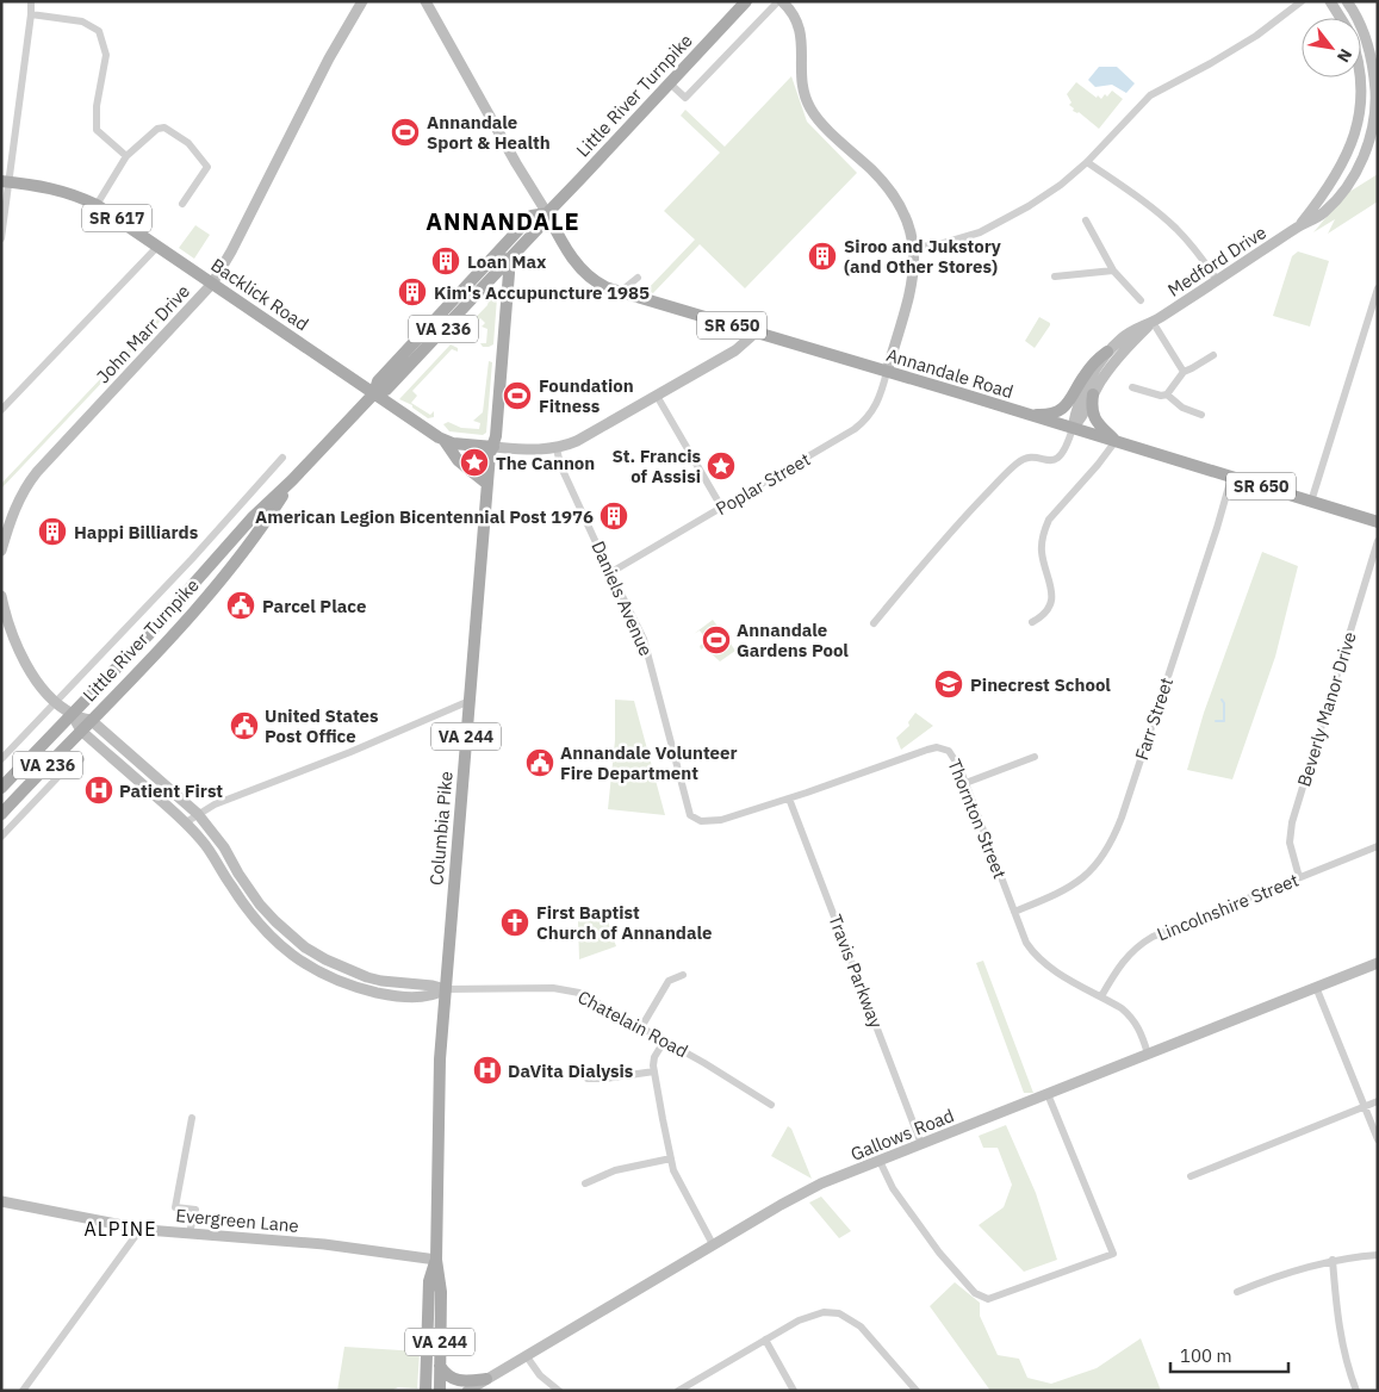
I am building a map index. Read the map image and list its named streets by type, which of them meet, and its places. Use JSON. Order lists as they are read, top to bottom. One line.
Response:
{"streets":{"main road":["Little River Turnpike","SR 617","Backlick Road","SR 650","VA 236","Annandale Road","VA 244","Columbia Pike"],"street":["Medford Drive","John Marr Drive","Poplar Street","Daniels Avenue","Beverly Manor Drive","Farr Street","Thornton Street","Lincolnshire Street","Travis Parkway","Chatelain Road","Gallows Road","Evergreen Lane"]},"crossings":[["Little River Turnpike","Backlick Road"],["Little River Turnpike","Annandale Road"],["Little River Turnpike","Columbia Pike"],["Medford Drive","Annandale Road"],["Backlick Road","John Marr Drive"],["Backlick Road","Columbia Pike"],["Annandale Road","Poplar Street"],["Annandale Road","Farr Street"],["Poplar Street","Daniels Avenue"],["Daniels Avenue","Thornton Street"],["Beverly Manor Drive","Lincolnshire Street"],["Farr Street","Thornton Street"],["Thornton Street","Lincolnshire Street"],["Thornton Street","Travis Parkway"],["Thornton Street","Gallows Road"],["Columbia Pike","Chatelain Road"],["Columbia Pike","Evergreen Lane"],["Travis Parkway","Gallows Road"]],"districts":["ANNANDALE","ALPINE"],"places":{"sports":["Annandale Sport & Health","Foundation Fitness","Annandale Gardens Pool"],"building":["Siroo and Jukstory (and Other Stores)","Loan Max","Kim's Accupuncture 1985","American Legion Bicentennial Post 1976","Happi Billiards"],"place":["The Cannon","St. Francis of Assisi"],"public building":["Parcel Place","United States Post Office","Annandale Volunteer Fire Department"],"school or university":["Pinecrest School"],"hospital":["Patient First","DaVita Dialysis"],"church":["First Baptist Church of Annandale"]},"scale_bar":"100 m","north":"bottom right"}
